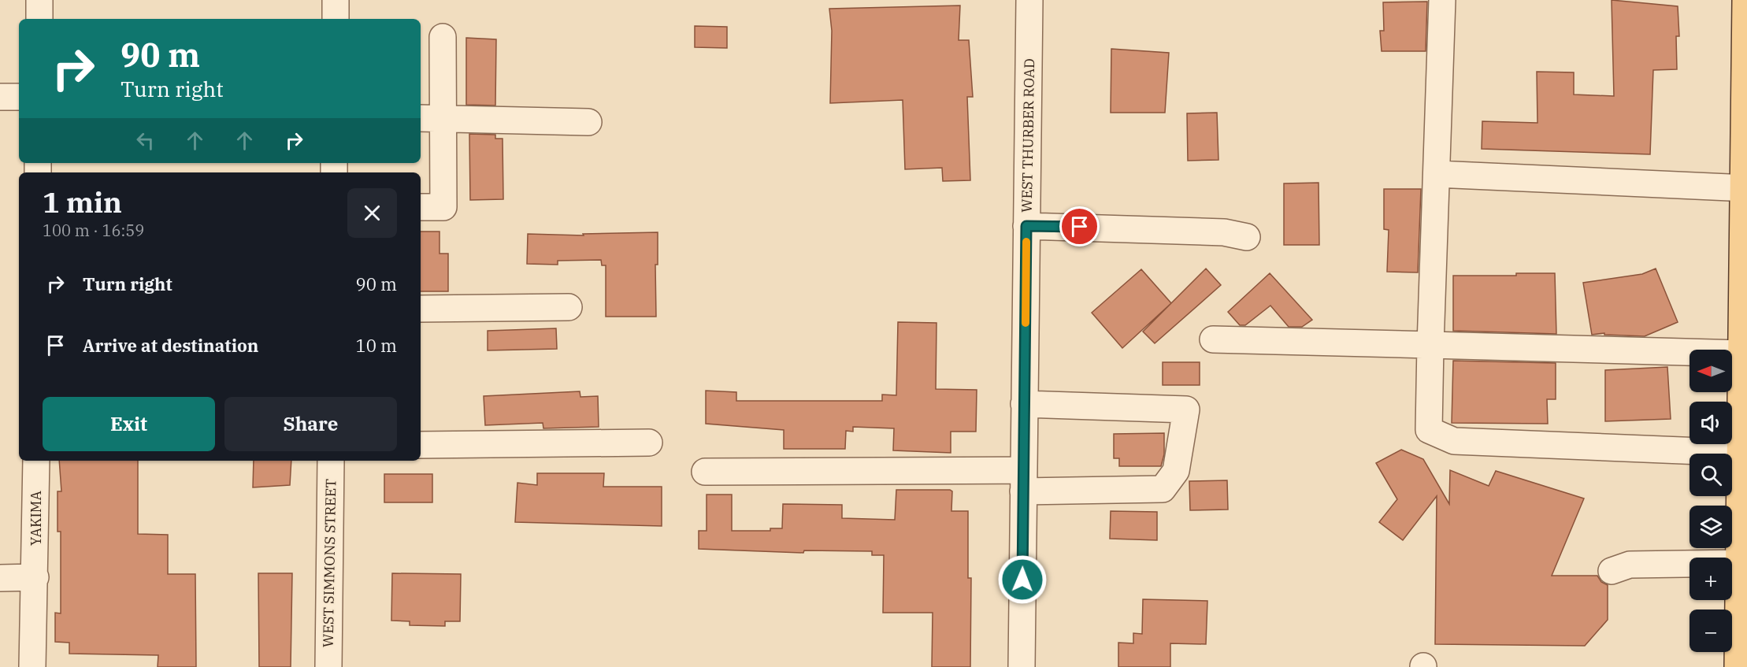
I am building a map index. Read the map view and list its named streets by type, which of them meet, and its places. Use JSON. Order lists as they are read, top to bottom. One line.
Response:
{"streets":{"street":["WEST THURBER ROAD","YAKIMA","WEST SIMMONS STREET"]},"north":"left","page":{"turn":["90 m","Turn right"],"heading":["1 min","100 m · 16:59"],"list":[{"name":"Turn right","value":"90 m"},{"name":"Arrive at destination","value":"10 m"}],"map_buttons":["+","−"],"buttons":["Exit","Share"]}}
